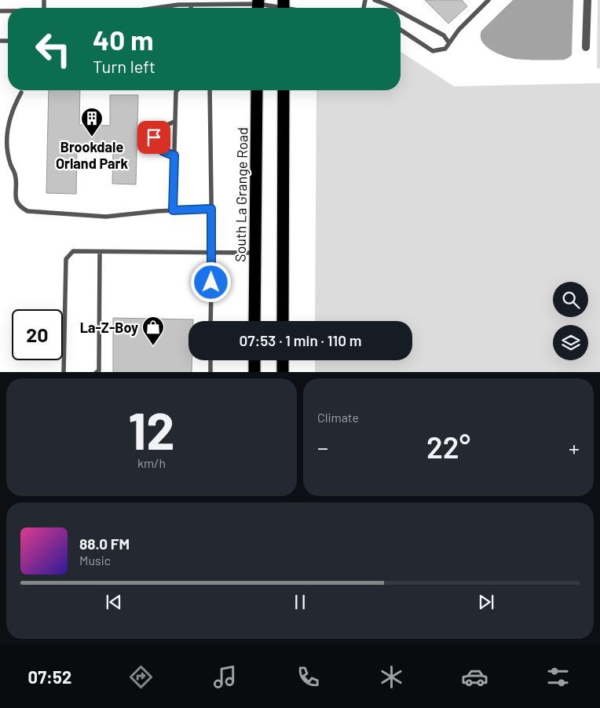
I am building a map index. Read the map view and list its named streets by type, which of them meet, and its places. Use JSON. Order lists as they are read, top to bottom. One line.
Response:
{"streets":{"highway":["South La Grange Road"]},"places":{"building":["Brookdale Orland Park"],"shop":["La-Z-Boy"]},"page":{"turn":["40 m","Turn left"],"limit":"20","trip":"07:53 · 1 min · 110 m","tile":[["12","km/h"],"Climate"],"heat":["−","22°","+"],"song":["88.0 FM","Music"],"tabs":"07:52"}}
